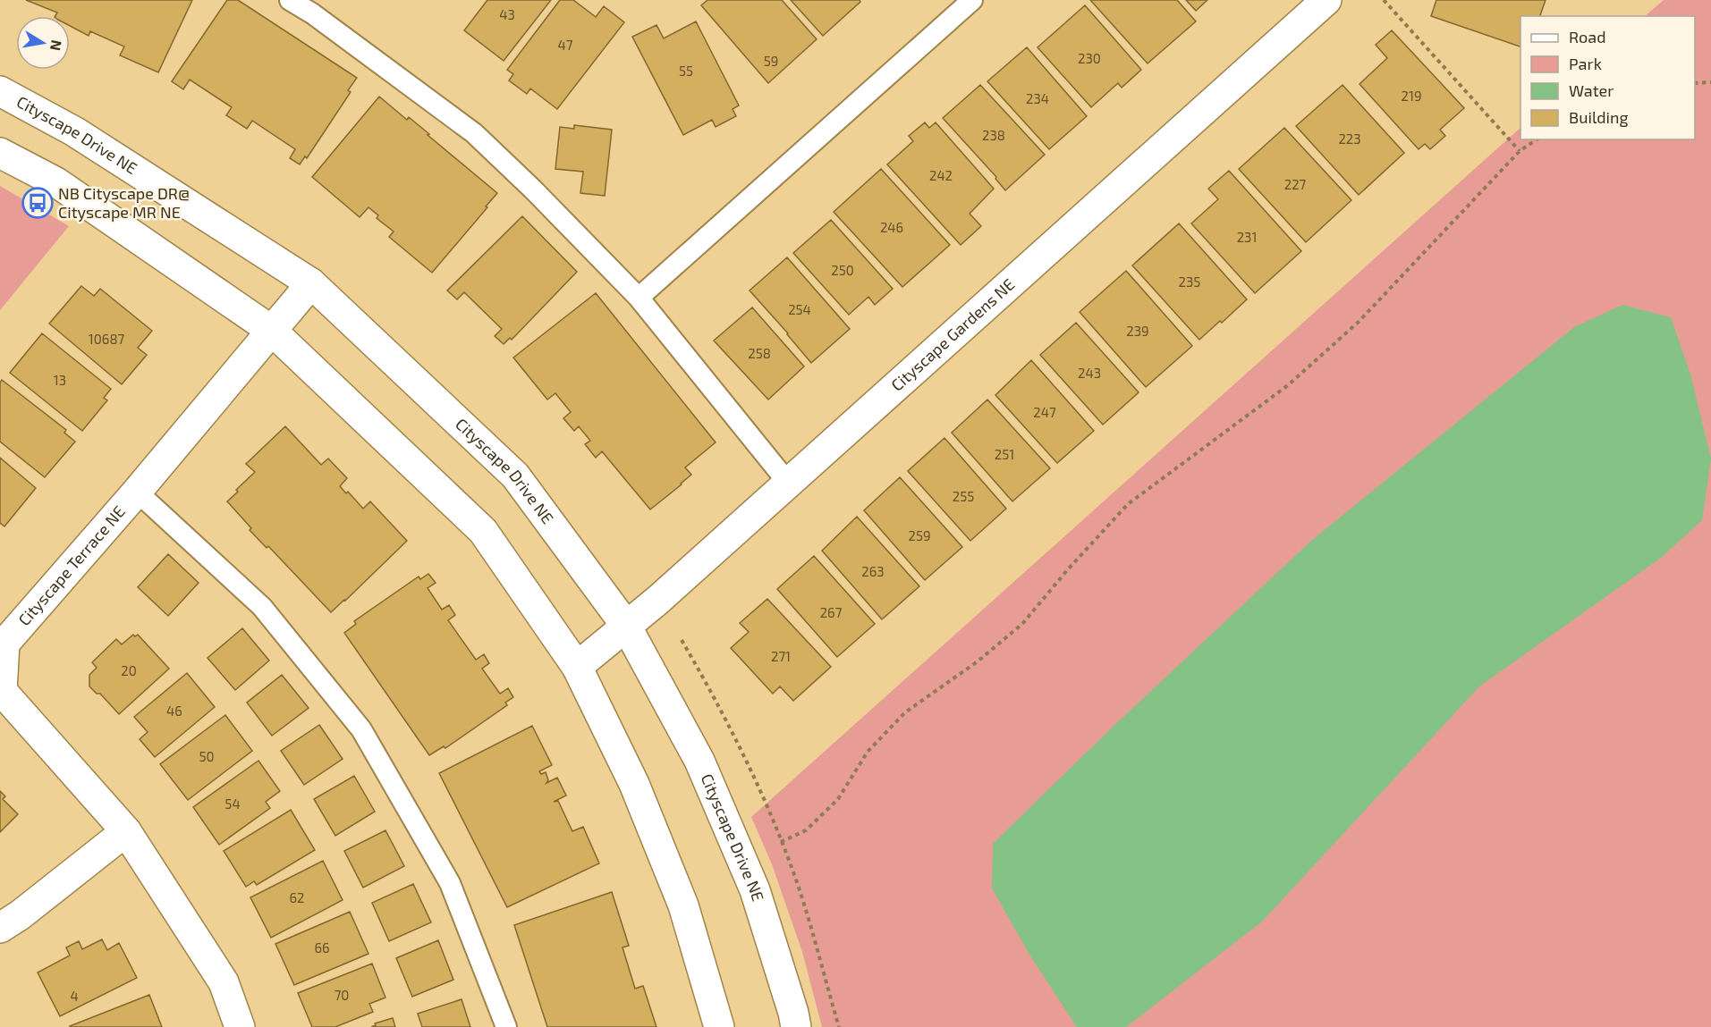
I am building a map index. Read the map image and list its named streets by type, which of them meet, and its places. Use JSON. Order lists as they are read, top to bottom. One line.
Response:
{"streets":{"street":["Cityscape Drive NE","Cityscape Gardens NE","Cityscape Terrace NE"]},"crossings":[["Cityscape Drive NE","Cityscape Gardens NE"],["Cityscape Drive NE","Cityscape Terrace NE"]],"places":{"bus stop":["NB Cityscape DR@ Cityscape MR NE"]},"house_numbers":["43","47","230","59","55","219","234","238","223","242","227","246","231","250","235","254","239","10687","258","243","13","247","251","255","259","263","267","271","20","46","50","54","62","66","70","4"],"legend":["Road","Park","Water","Building"],"north":"right"}
